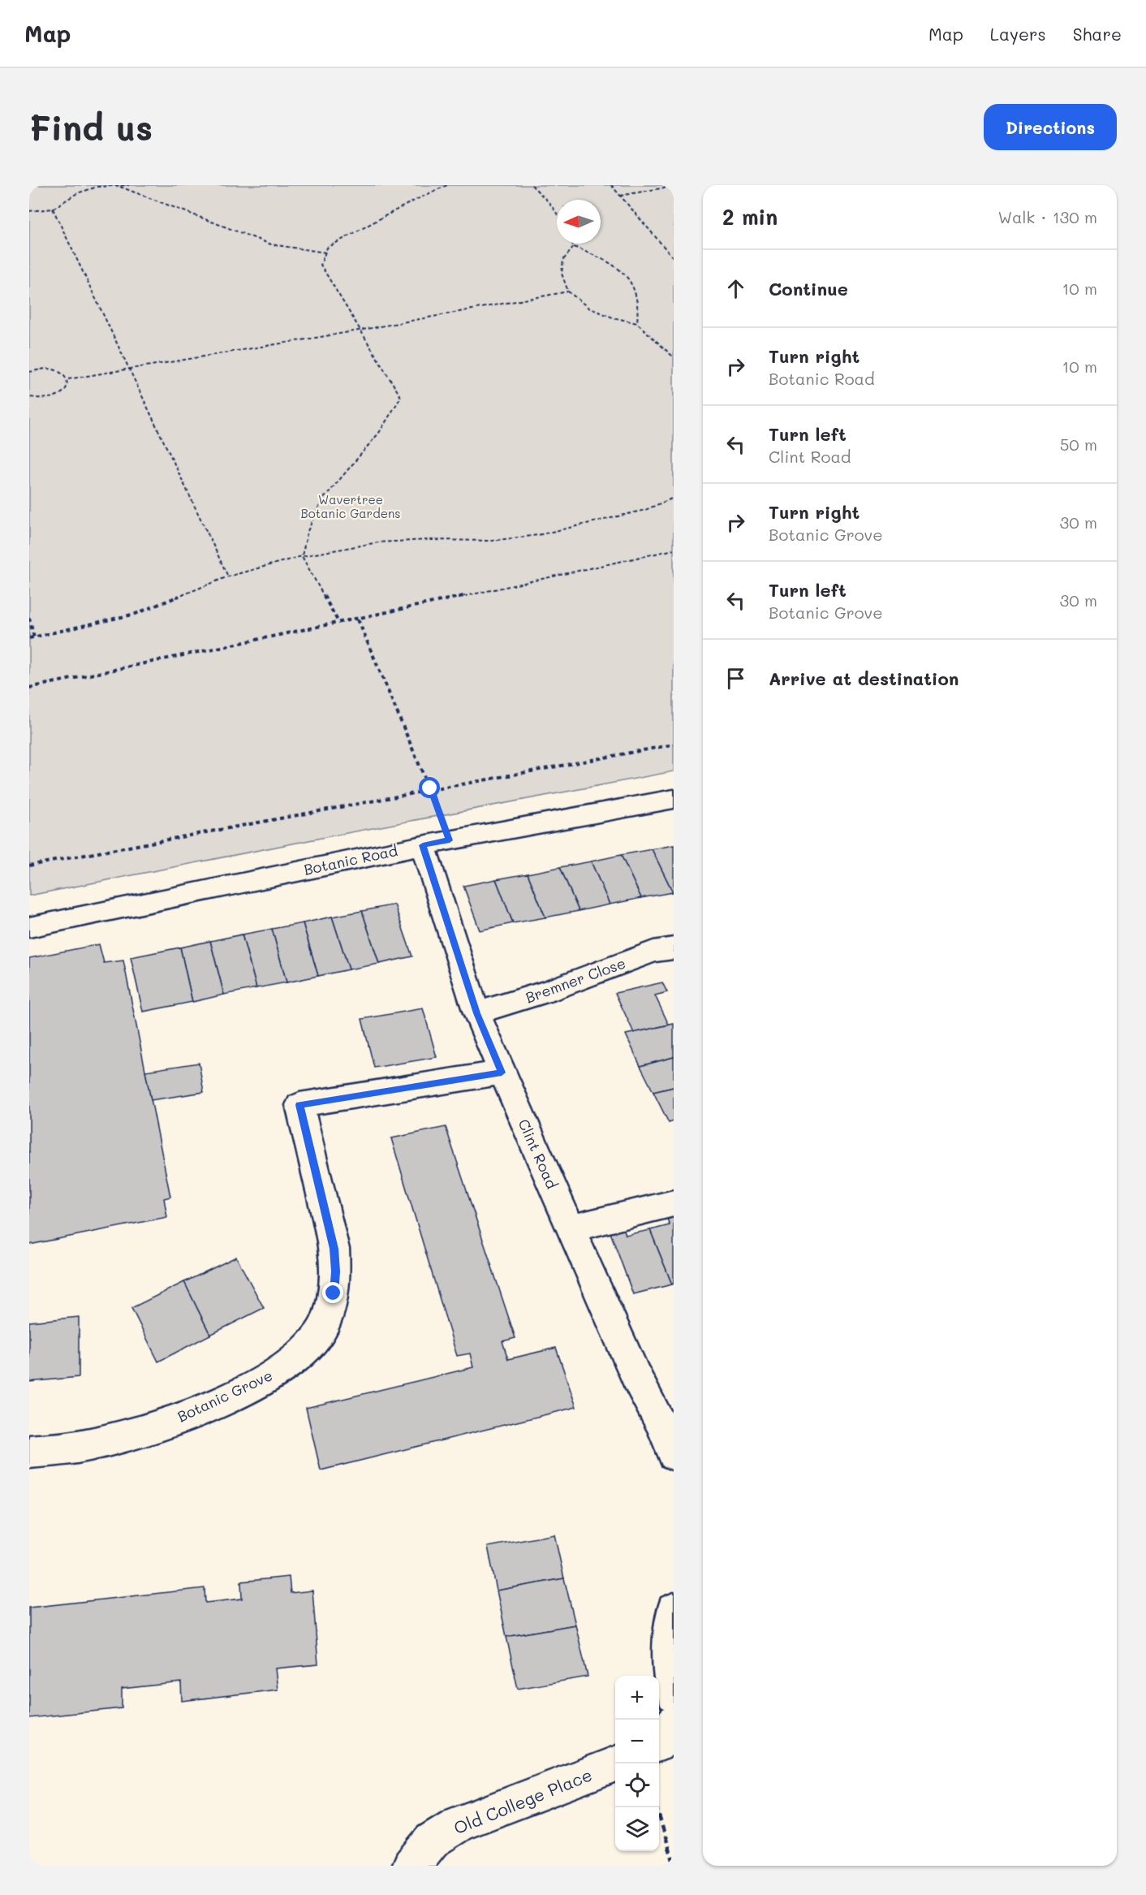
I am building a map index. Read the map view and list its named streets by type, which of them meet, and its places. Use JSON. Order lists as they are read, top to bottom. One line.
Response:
{"streets":{"street":["Botanic Road","Bremner Close","Clint Road","Botanic Grove","Old College Place"]},"crossings":[["Botanic Road","Clint Road"],["Bremner Close","Clint Road"],["Clint Road","Botanic Grove"]],"parks":["Wavertree Botanic Gardens"],"north":"left","page":{"header":"Map","nav":["Map","Layers","Share"],"buttons":"Directions","title":"Find us","heading":["2 min","Walk · 130 m"],"list":[["Continue","10 m"],["Turn right","Botanic Road","10 m"],["Turn left","Clint Road","50 m"],["Turn right","Botanic Grove","30 m"],["Turn left","Botanic Grove","30 m"],"Arrive at destination"],"map_buttons":["+","−"]}}
